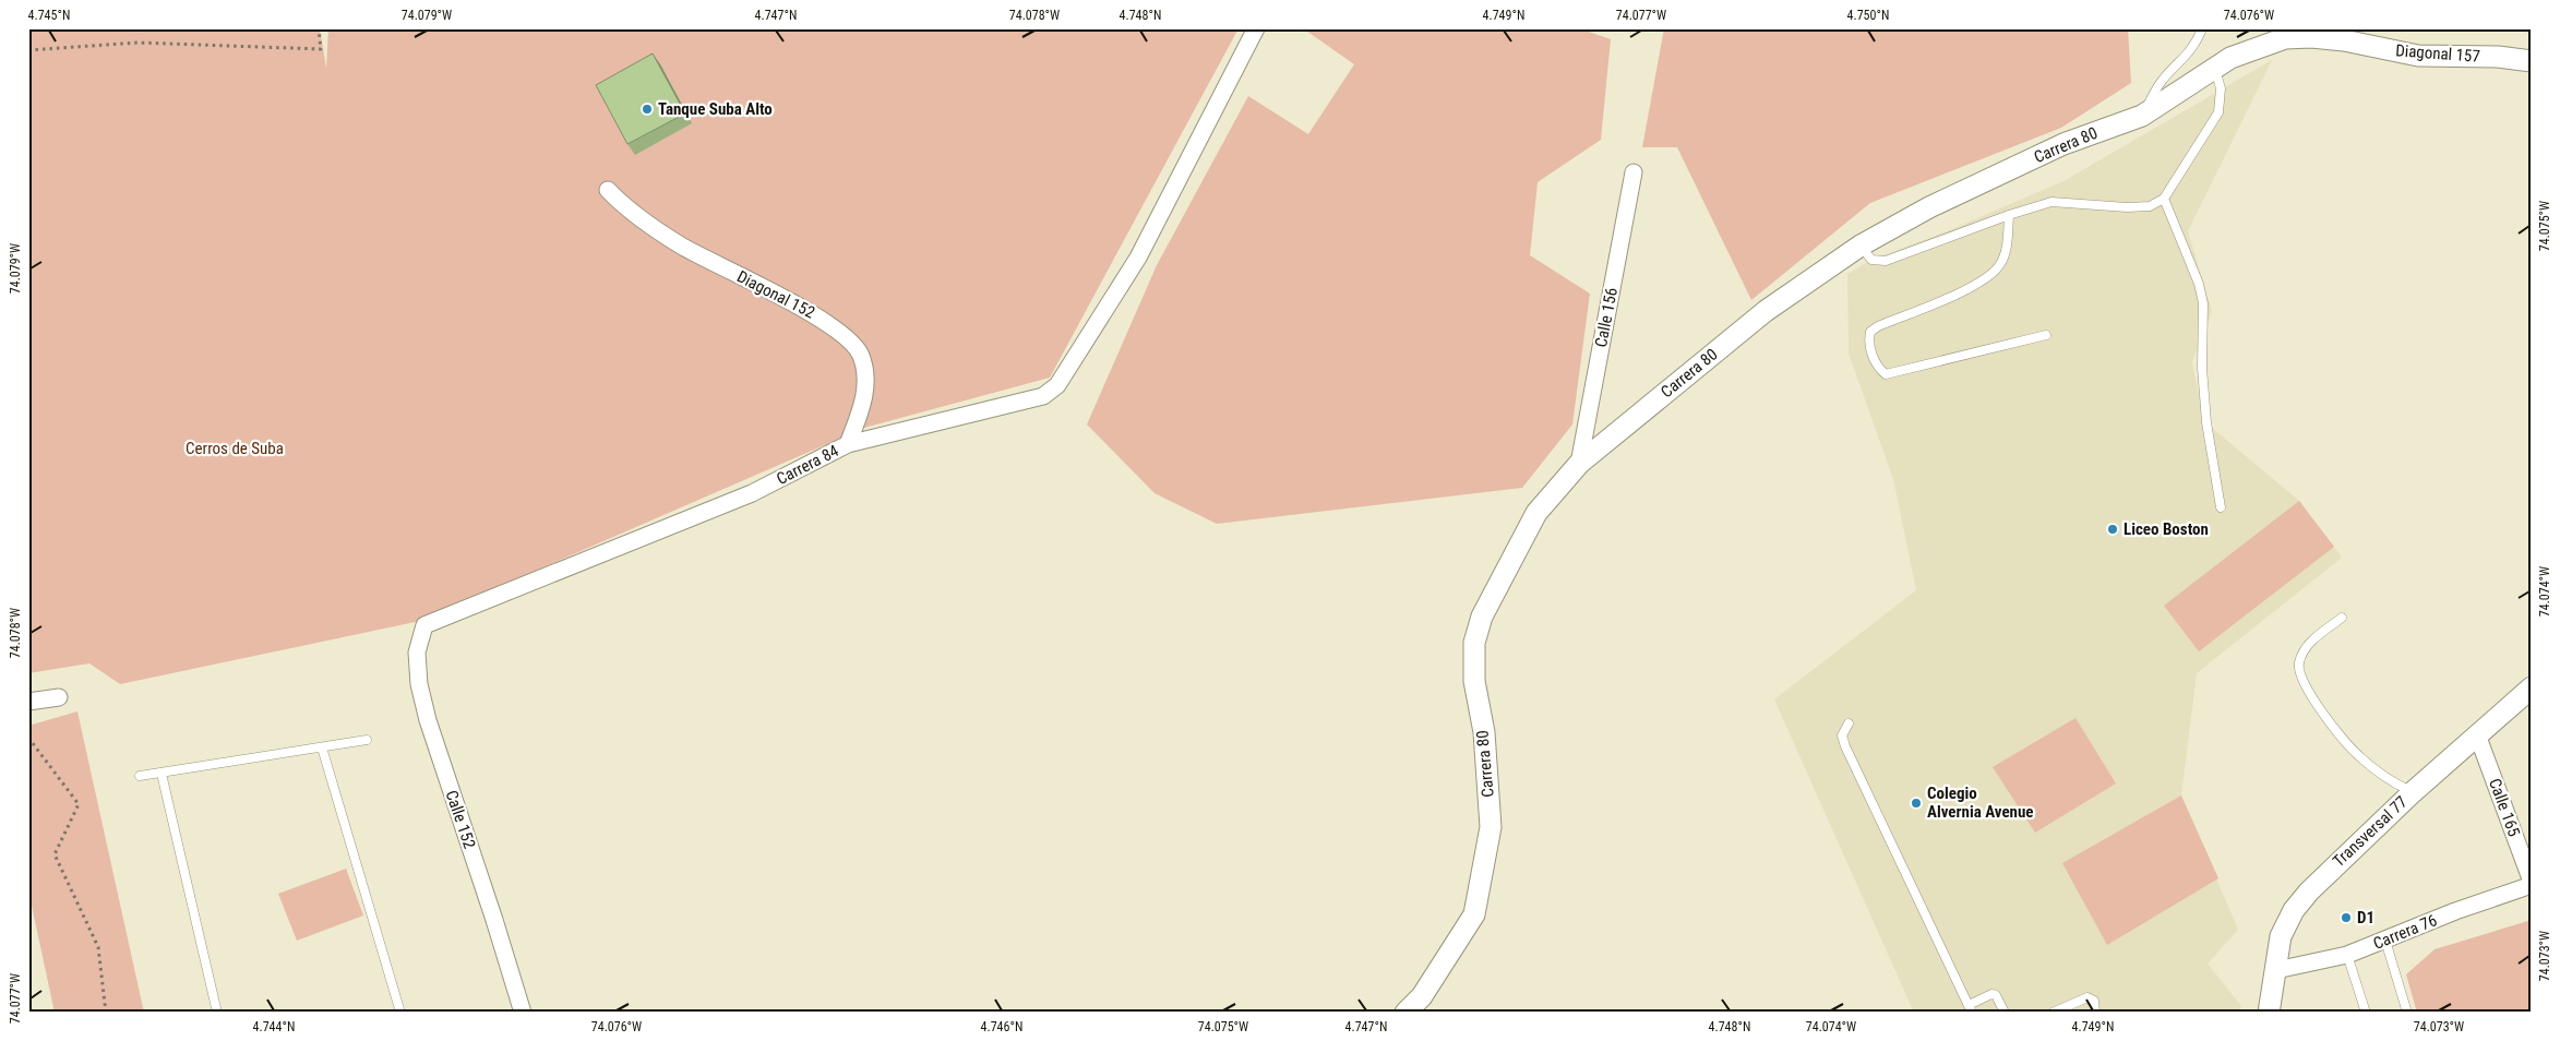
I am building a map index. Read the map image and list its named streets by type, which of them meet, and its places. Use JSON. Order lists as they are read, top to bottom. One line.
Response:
{"streets":{"street":["Diagonal 157","Carrera 80","Diagonal 152","Calle 156","Carrera 84","Calle 165","Calle 152","Transversal 77","Carrera 76"]},"crossings":[["Diagonal 157","Carrera 80"],["Carrera 80","Calle 156"],["Diagonal 152","Carrera 84"],["Carrera 84","Calle 152"],["Calle 165","Transversal 77"],["Calle 165","Carrera 76"],["Transversal 77","Carrera 76"]],"parks":["Cerros de Suba"],"places":["Tanque Suba Alto","Liceo Boston","Colegio Alvernia Avenue","D1"],"coordinates":["4.745°N","74.079°W","4.747°N","74.078°W","4.748°N","4.749°N","74.077°W","4.750°N","74.076°W","74.075°W","74.074°W","74.073°W","4.744°N","4.746°N"]}
